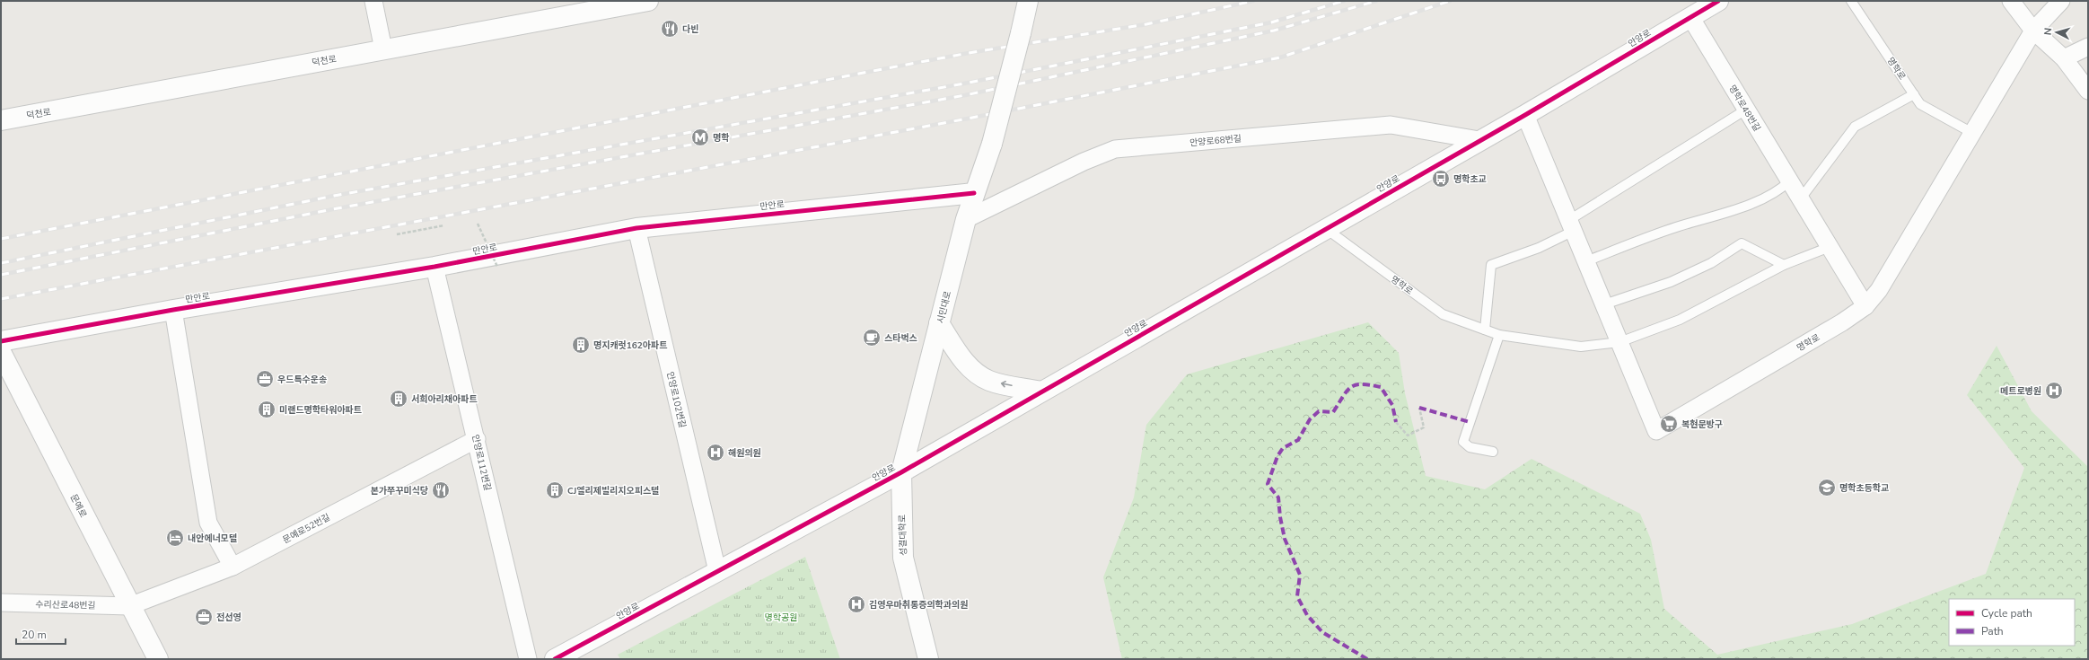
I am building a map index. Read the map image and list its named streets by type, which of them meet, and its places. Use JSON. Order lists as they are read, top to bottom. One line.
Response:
{"streets":{"street":["안양로","덕천로","명학로","명학로48번길","안양로68번길","만안로","시민대로","안양로102번길","안양로112번길","문예로","문예로52번길","성결대학로","수리산로48번길"]},"crossings":[["안양로","명학로"],["안양로","명학로48번길"],["안양로","안양로68번길"],["안양로","시민대로"],["안양로","안양로102번길"],["안양로","성결대학로"],["명학로","명학로48번길"],["안양로68번길","시민대로"],["만안로","시민대로"],["만안로","안양로102번길"],["만안로","안양로112번길"],["시민대로","성결대학로"],["안양로112번길","문예로52번길"],["문예로","문예로52번길"],["문예로","수리산로48번길"],["문예로52번길","수리산로48번길"]],"parks":["명학공원"],"places":{"restaurant":["다빈","본가쭈꾸미식당"],"metro station":["명학"],"bus stop":["명학초교"],"cafe":["스타벅스"],"building":["명지캐럿162아파트","서희아리채아파트","미랜드명학타워아파트","CJ엘리제빌리지오피스텔"],"office":["우드특수운송","전선영"],"hospital":["메트로병원","해원의원","김영우마취통증의학과의원"],"supermarket":["복현문방구"],"school or university":["명학초등학교"],"hotel":["내안에너모텔"]},"legend":["Cycle path","Path"],"scale_bar":"20 m","north":"left"}
